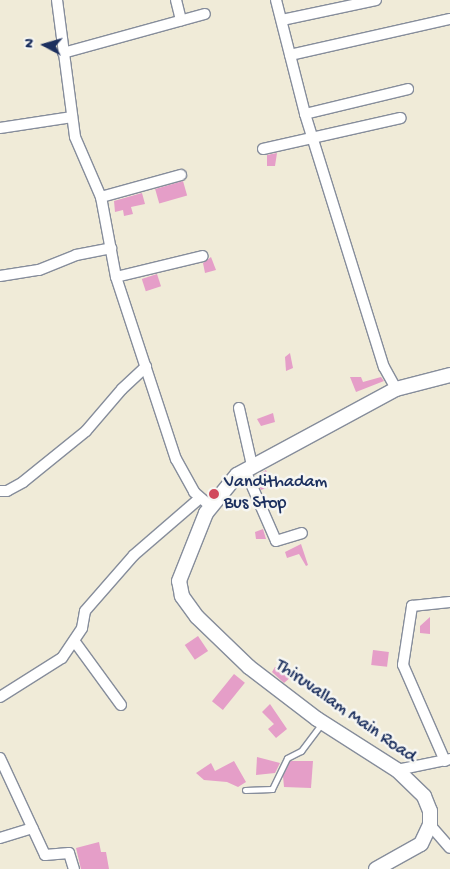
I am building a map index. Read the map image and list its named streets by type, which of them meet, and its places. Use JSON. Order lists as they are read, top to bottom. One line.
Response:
{"streets":{"main road":["Thiruvallam Main Road"]},"places":["Vandithadam Bus Stop"],"north":"left"}
